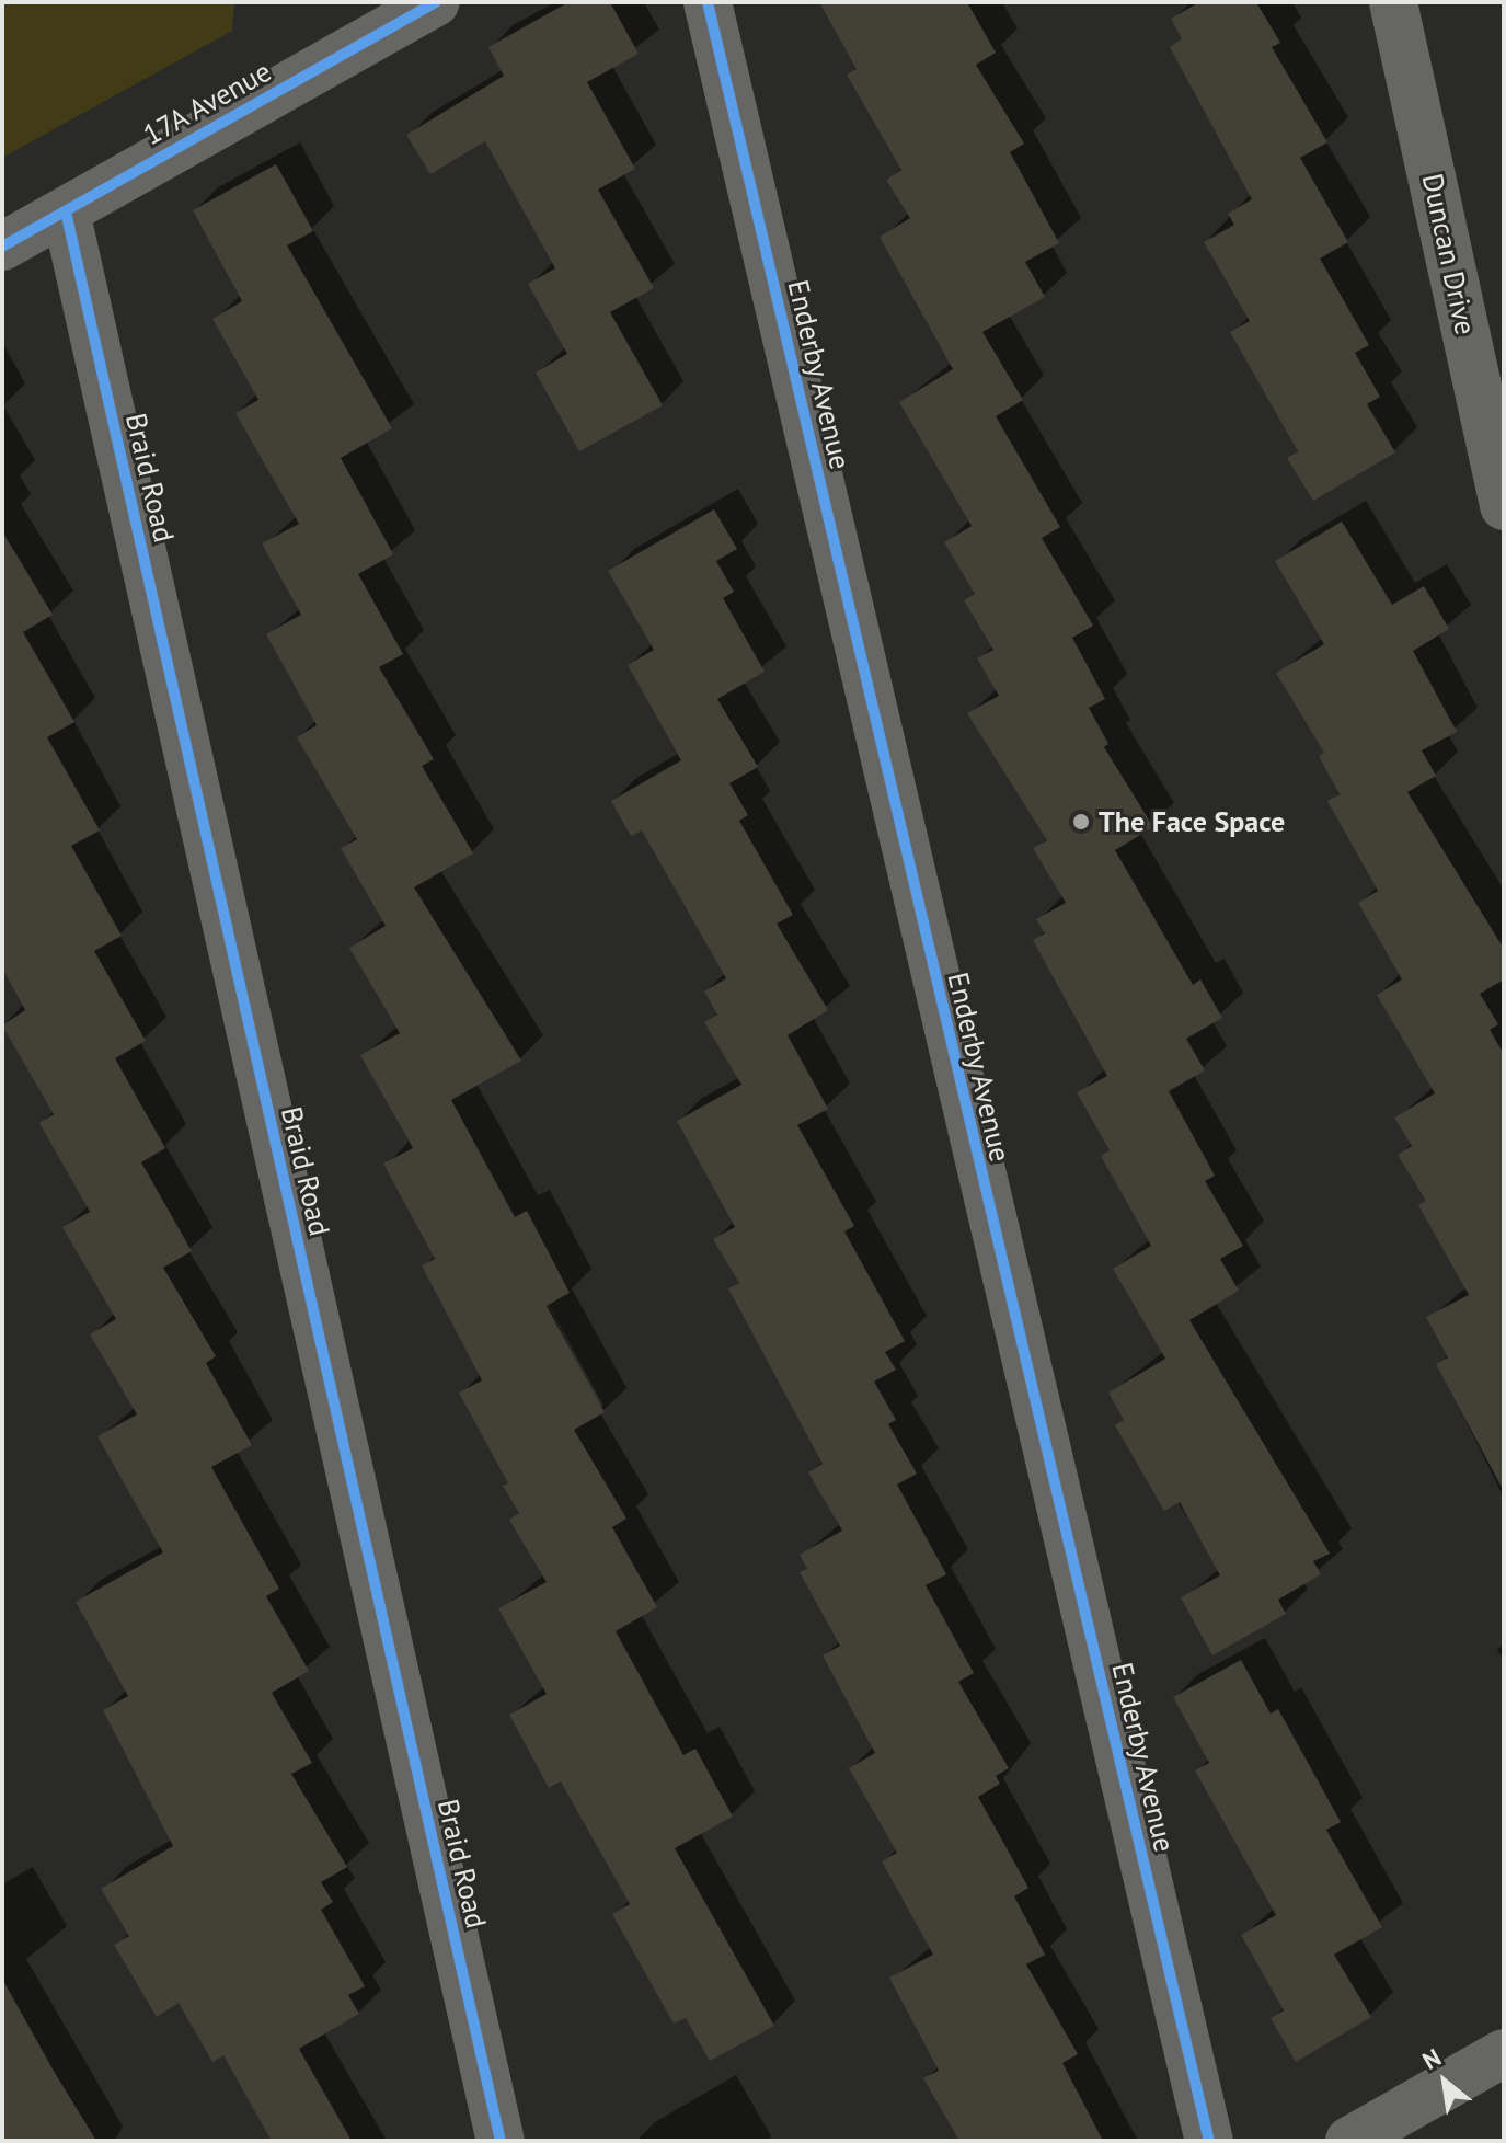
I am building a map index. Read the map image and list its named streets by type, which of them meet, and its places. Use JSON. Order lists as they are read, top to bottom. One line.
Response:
{"streets":{"street":["17A Avenue","Duncan Drive","Enderby Avenue","Braid Road"]},"crossings":[["17A Avenue","Braid Road"]],"places":["The Face Space"],"north":"top left"}
